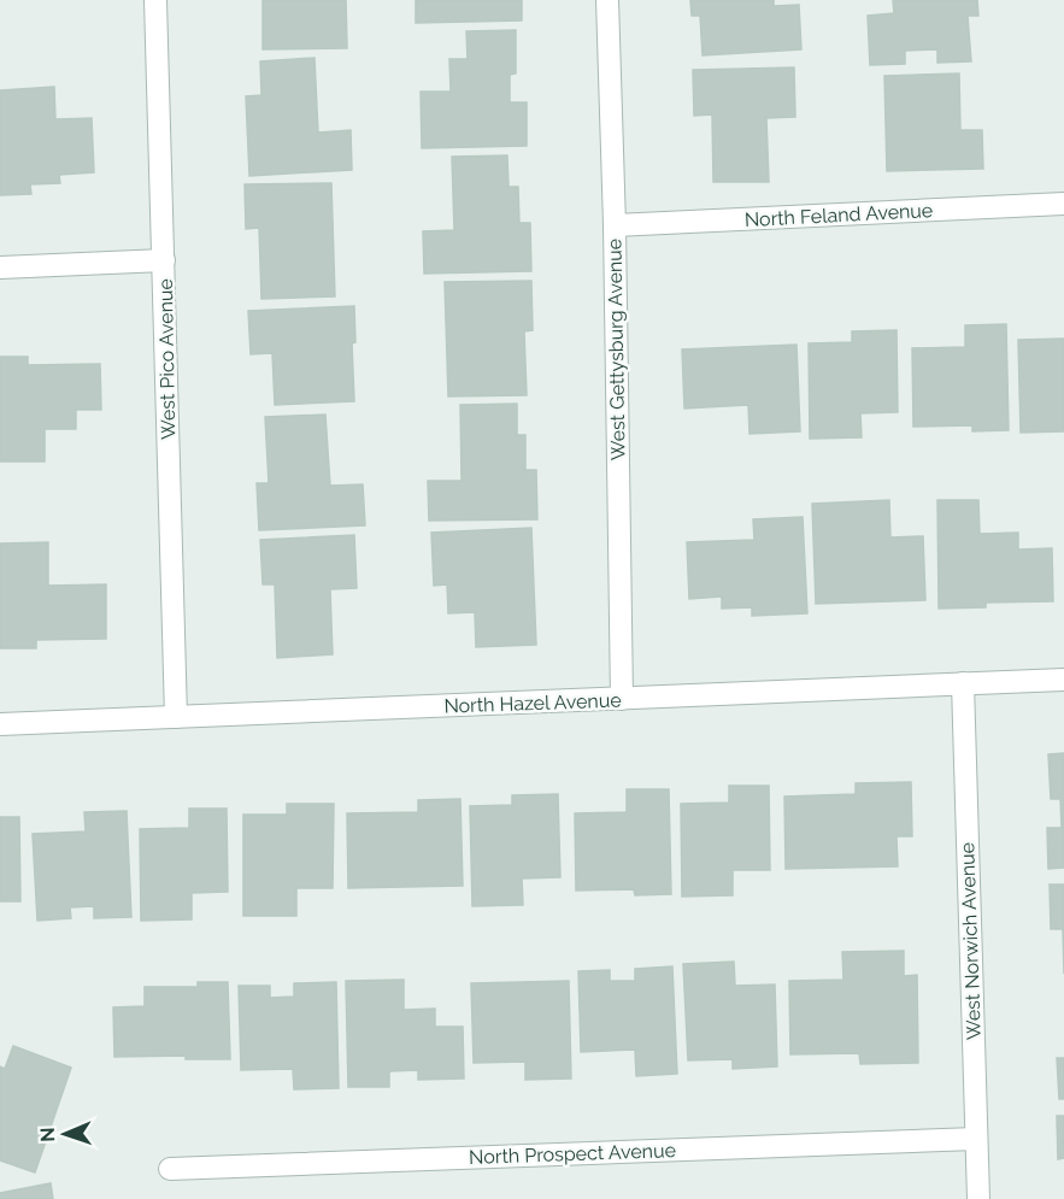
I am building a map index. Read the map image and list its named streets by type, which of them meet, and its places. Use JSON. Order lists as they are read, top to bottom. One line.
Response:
{"streets":{"street":["North Feland Avenue","West Gettysburg Avenue","West Pico Avenue","North Hazel Avenue","West Norwich Avenue","North Prospect Avenue"]},"crossings":[["North Feland Avenue","West Gettysburg Avenue"],["West Gettysburg Avenue","North Hazel Avenue"],["West Pico Avenue","North Hazel Avenue"],["North Hazel Avenue","West Norwich Avenue"],["West Norwich Avenue","North Prospect Avenue"]],"north":"left"}
